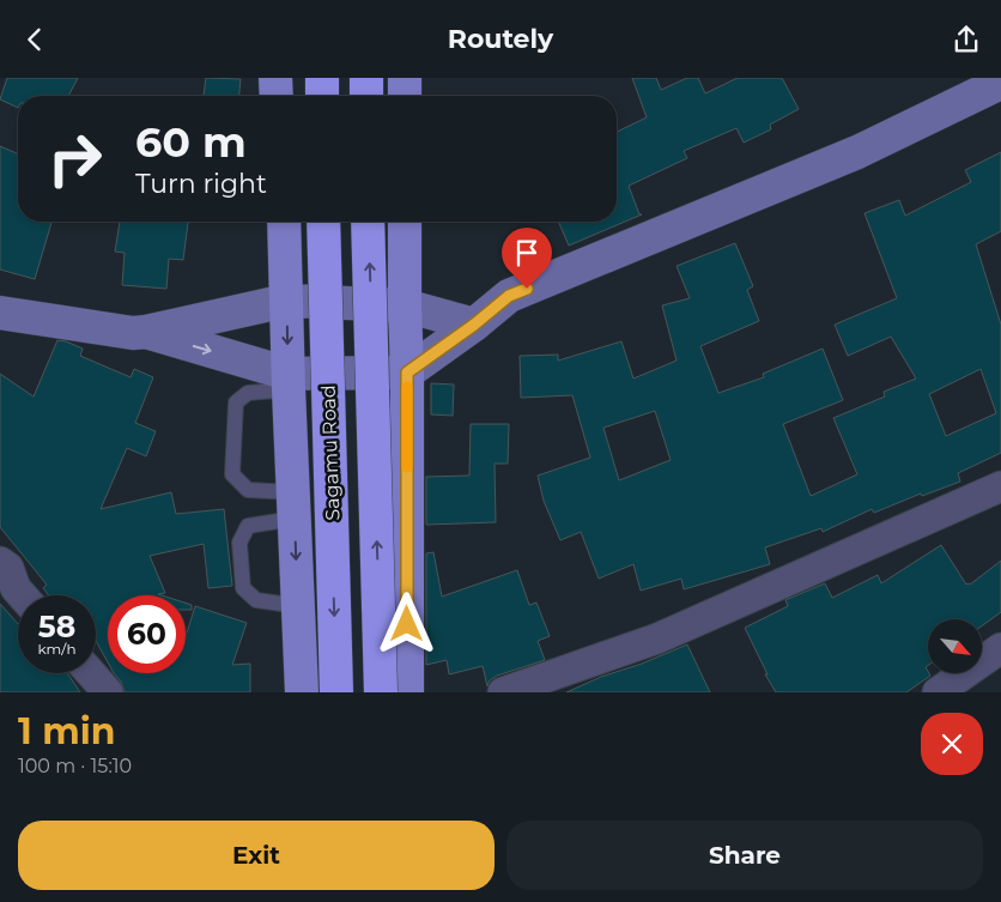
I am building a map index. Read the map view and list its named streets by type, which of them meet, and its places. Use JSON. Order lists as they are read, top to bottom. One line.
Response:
{"streets":{"highway":["Sagamu Road"]},"north":"bottom right","page":{"header":"Routely","turn":["60 m","Turn right"],"speed":"58 km/h","limit":"60","heading":["1 min","100 m · 15:10"],"buttons":["Exit","Share"]}}
